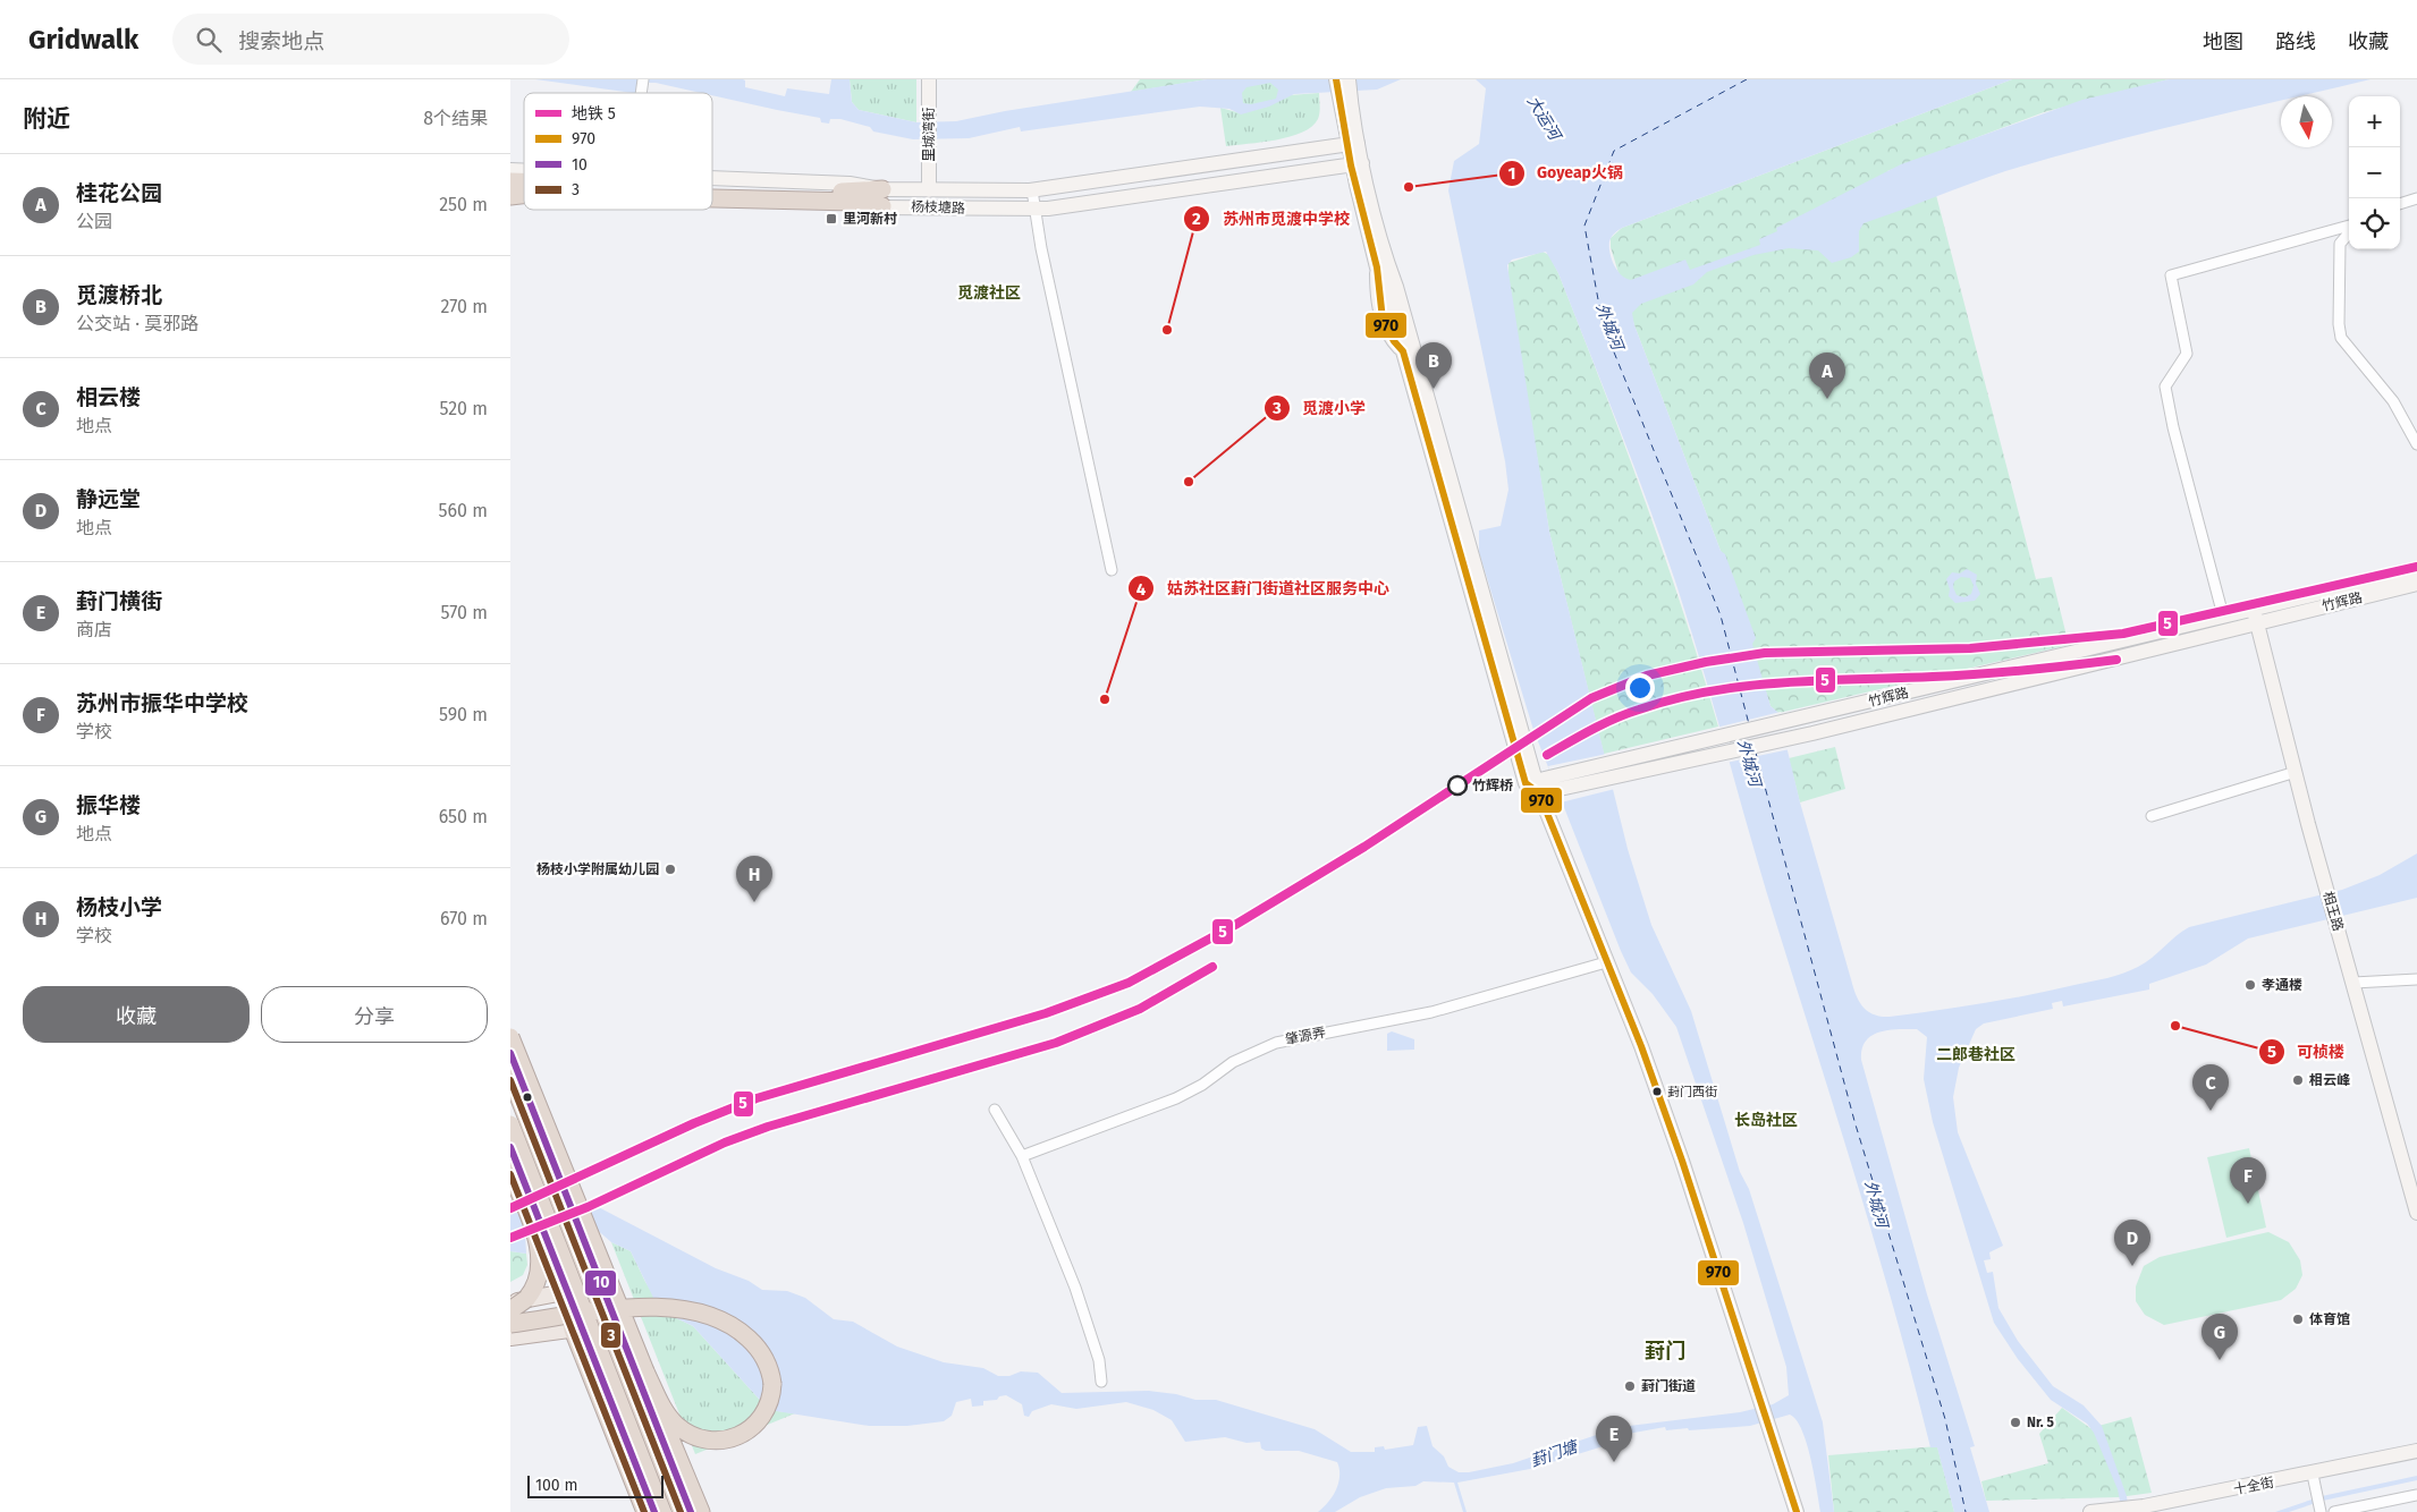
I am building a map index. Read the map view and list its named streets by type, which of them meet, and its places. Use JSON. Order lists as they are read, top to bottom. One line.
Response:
{"streets":{"main road":["里城湾街","杨枝塘路","竹辉路","相王路","十全街"],"street":["肇源弄"]},"crossings":[["里城湾街","杨枝塘路"],["竹辉路","相王路"]],"districts":["觅渡社区","二郎巷社区","长岛社区","葑门"],"water":["大运河","外城河","葑门塘"],"places":{"other":["Goyeap火锅","苏州市觅渡中学校","觅渡小学","姑苏社区葑门街道社区服务中心","竹辉桥","杨枝小学附属幼儿园","孝通楼","可桢楼","相云峰","葑门西街","体育馆","葑门街道","Nr. 5"],"transit":["里河新村"]},"lines":["transit line 970","metro line 5","transit line 10","transit line 3"],"legend":["地铁 5","970","10","3"],"scale_bar":"100 m","north":"bottom","page":{"header":"Gridwalk","search":"搜索地点","nav":["地图","路线","收藏"],"heading":["附近","8个结果"],"map_buttons":["+","−"],"list":[{"mark":"A","name":"桂花公园","note":"公园","value":"250 m"},{"mark":"B","name":"觅渡桥北","note":"公交站 · 莫邪路","value":"270 m"},{"mark":"C","name":"相云楼","note":"地点","value":"520 m"},{"mark":"D","name":"静远堂","note":"地点","value":"560 m"},{"mark":"E","name":"葑门横街","note":"商店","value":"570 m"},{"mark":"F","name":"苏州市振华中学校","note":"学校","value":"590 m"},{"mark":"G","name":"振华楼","note":"地点","value":"650 m"},{"mark":"H","name":"杨枝小学","note":"学校","value":"670 m"}],"pins":["B","A","H","C","F","D","G","E"],"buttons":["收藏","分享"],"scale":"100 m"}}
